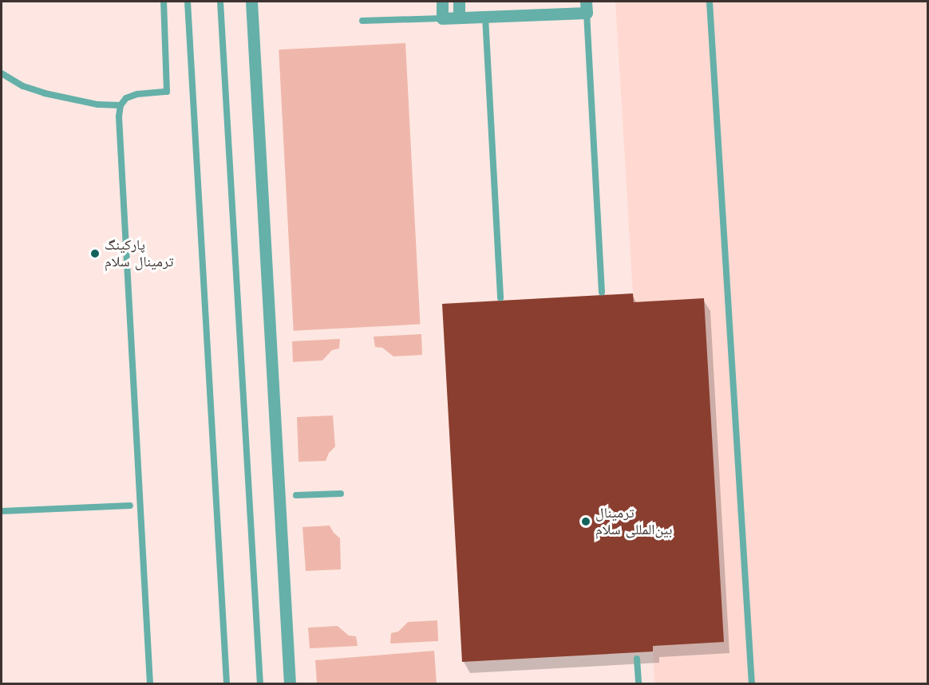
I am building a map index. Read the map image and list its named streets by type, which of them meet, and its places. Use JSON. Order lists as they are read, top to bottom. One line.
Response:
{"places":["پارکینگ ترمینال سلام","ترمینال بین‌المللی سلام"]}
